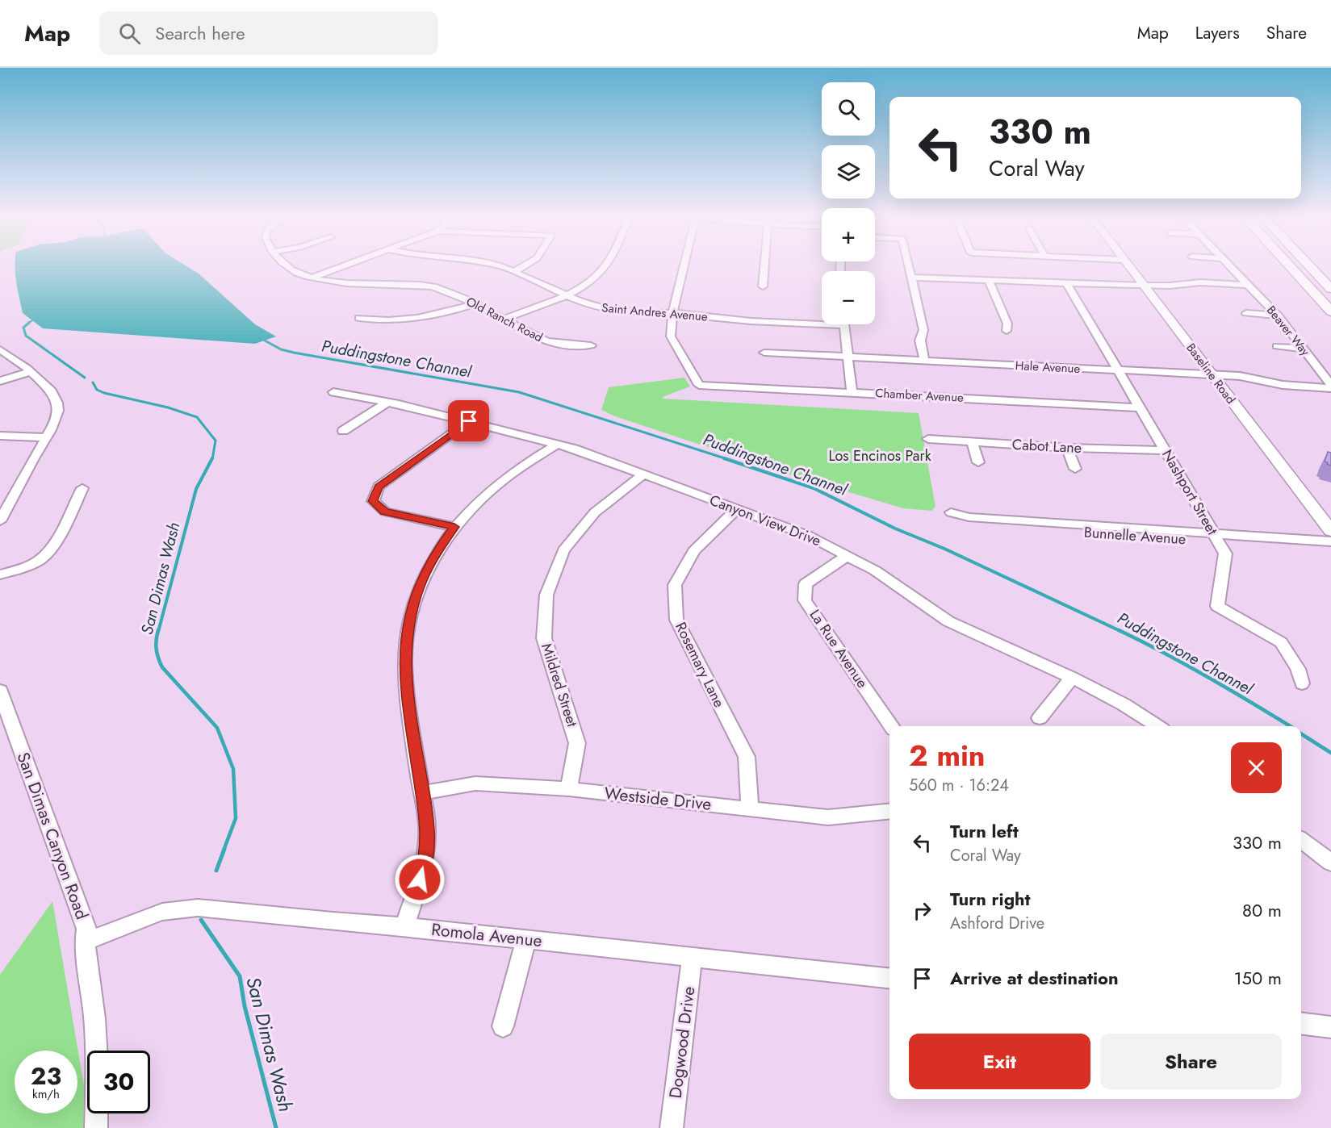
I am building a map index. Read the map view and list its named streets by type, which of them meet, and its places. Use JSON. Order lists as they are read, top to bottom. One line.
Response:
{"streets":{"main road":["Baseline Road"],"street":["Saint Andres Avenue","Old Ranch Road","Beaver Way","Hale Avenue","Chamber Avenue","Cabot Lane","Nashport Street","Canyon View Drive","Bunnelle Avenue","La Rue Avenue","Rosemary Lane","Mildred Street","Westside Drive","San Dimas Canyon Road","Romola Avenue","Dogwood Drive"]},"crossings":[["Saint Andres Avenue","Chamber Avenue"],["Beaver Way","Hale Avenue"],["Hale Avenue","Baseline Road"],["Hale Avenue","Nashport Street"],["Chamber Avenue","Nashport Street"],["Cabot Lane","Nashport Street"],["Nashport Street","Bunnelle Avenue"],["Canyon View Drive","La Rue Avenue"],["Canyon View Drive","Rosemary Lane"],["Canyon View Drive","Mildred Street"],["Rosemary Lane","Westside Drive"],["Mildred Street","Westside Drive"],["San Dimas Canyon Road","Romola Avenue"],["Romola Avenue","Dogwood Drive"]],"water":["Puddingstone Channel","San Dimas Wash"],"parks":["Los Encinos Park"],"page":{"header":"Map","search":"Search here","nav":["Map","Layers","Share"],"map_buttons":["+","−"],"turn":["330 m","Coral Way"],"heading":["2 min","560 m · 16:24"],"list":[{"name":"Turn left","note":"Coral Way","value":"330 m"},{"name":"Turn right","note":"Ashford Drive","value":"80 m"},{"name":"Arrive at destination","value":"150 m"}],"buttons":["Exit","Share"],"speed":"23 km/h","limit":"30"}}
